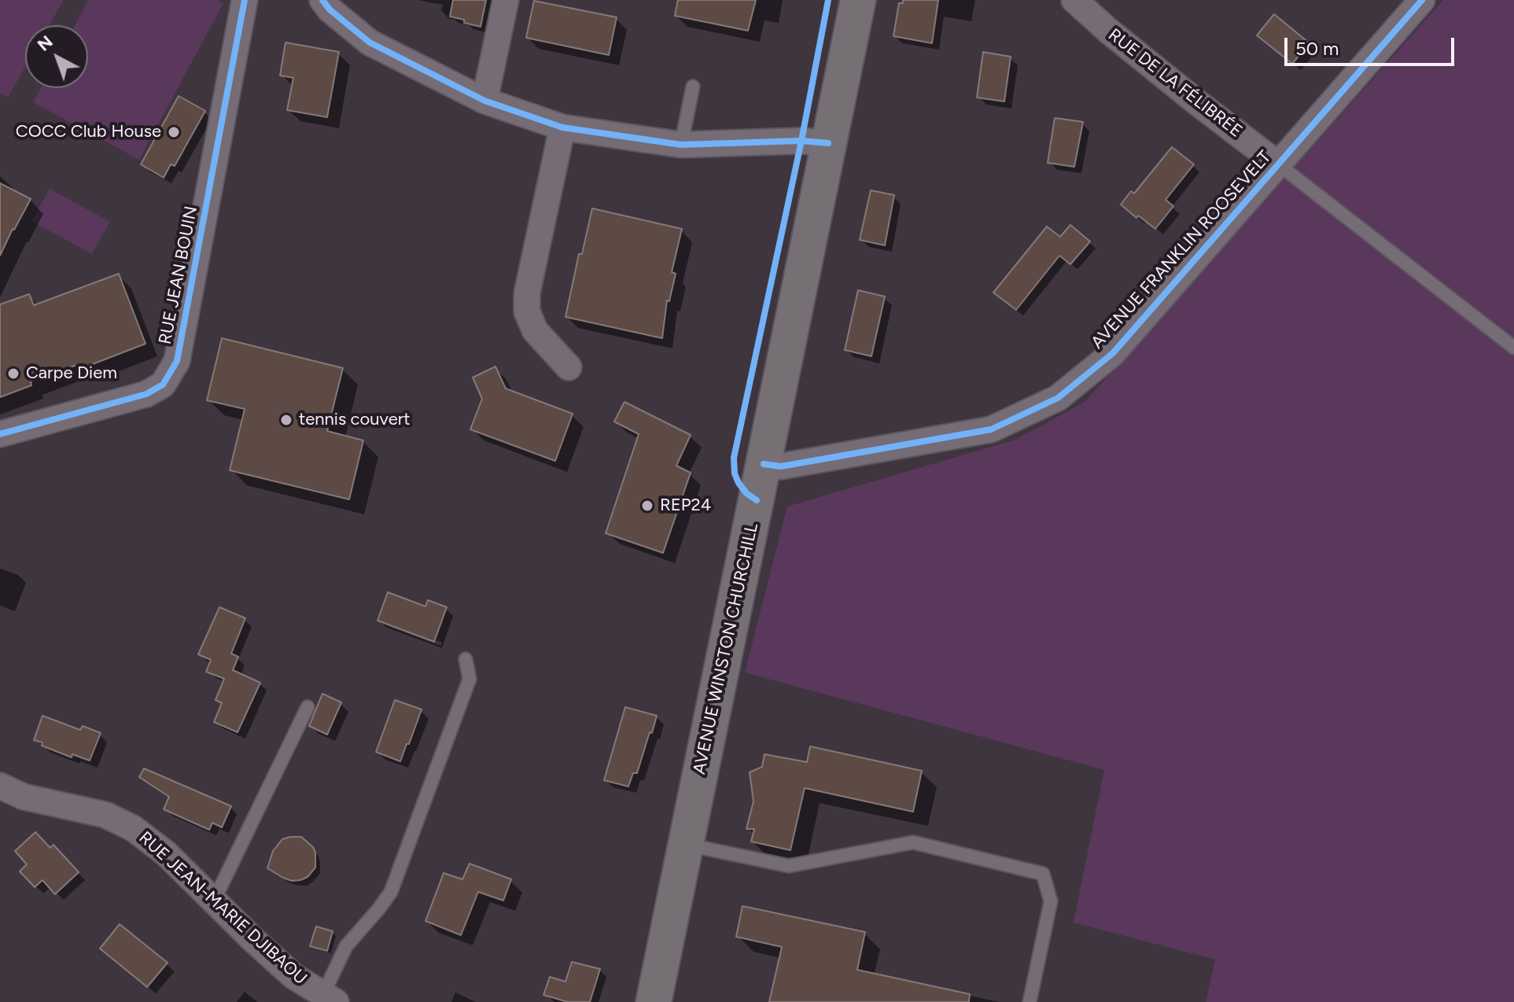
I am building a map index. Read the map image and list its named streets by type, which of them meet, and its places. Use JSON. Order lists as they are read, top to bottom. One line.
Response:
{"streets":{"main road":["AVENUE WINSTON CHURCHILL"],"street":["RUE DE LA FÉLIBRÉE","AVENUE FRANKLIN ROOSEVELT","RUE JEAN BOUIN","RUE JEAN-MARIE DJIBAOU"]},"crossings":[["RUE DE LA FÉLIBRÉE","AVENUE FRANKLIN ROOSEVELT"],["AVENUE FRANKLIN ROOSEVELT","AVENUE WINSTON CHURCHILL"]],"places":["COCC Club House","Carpe Diem","tennis couvert","REP24"],"scale_bar":"50 m","north":"top left"}
